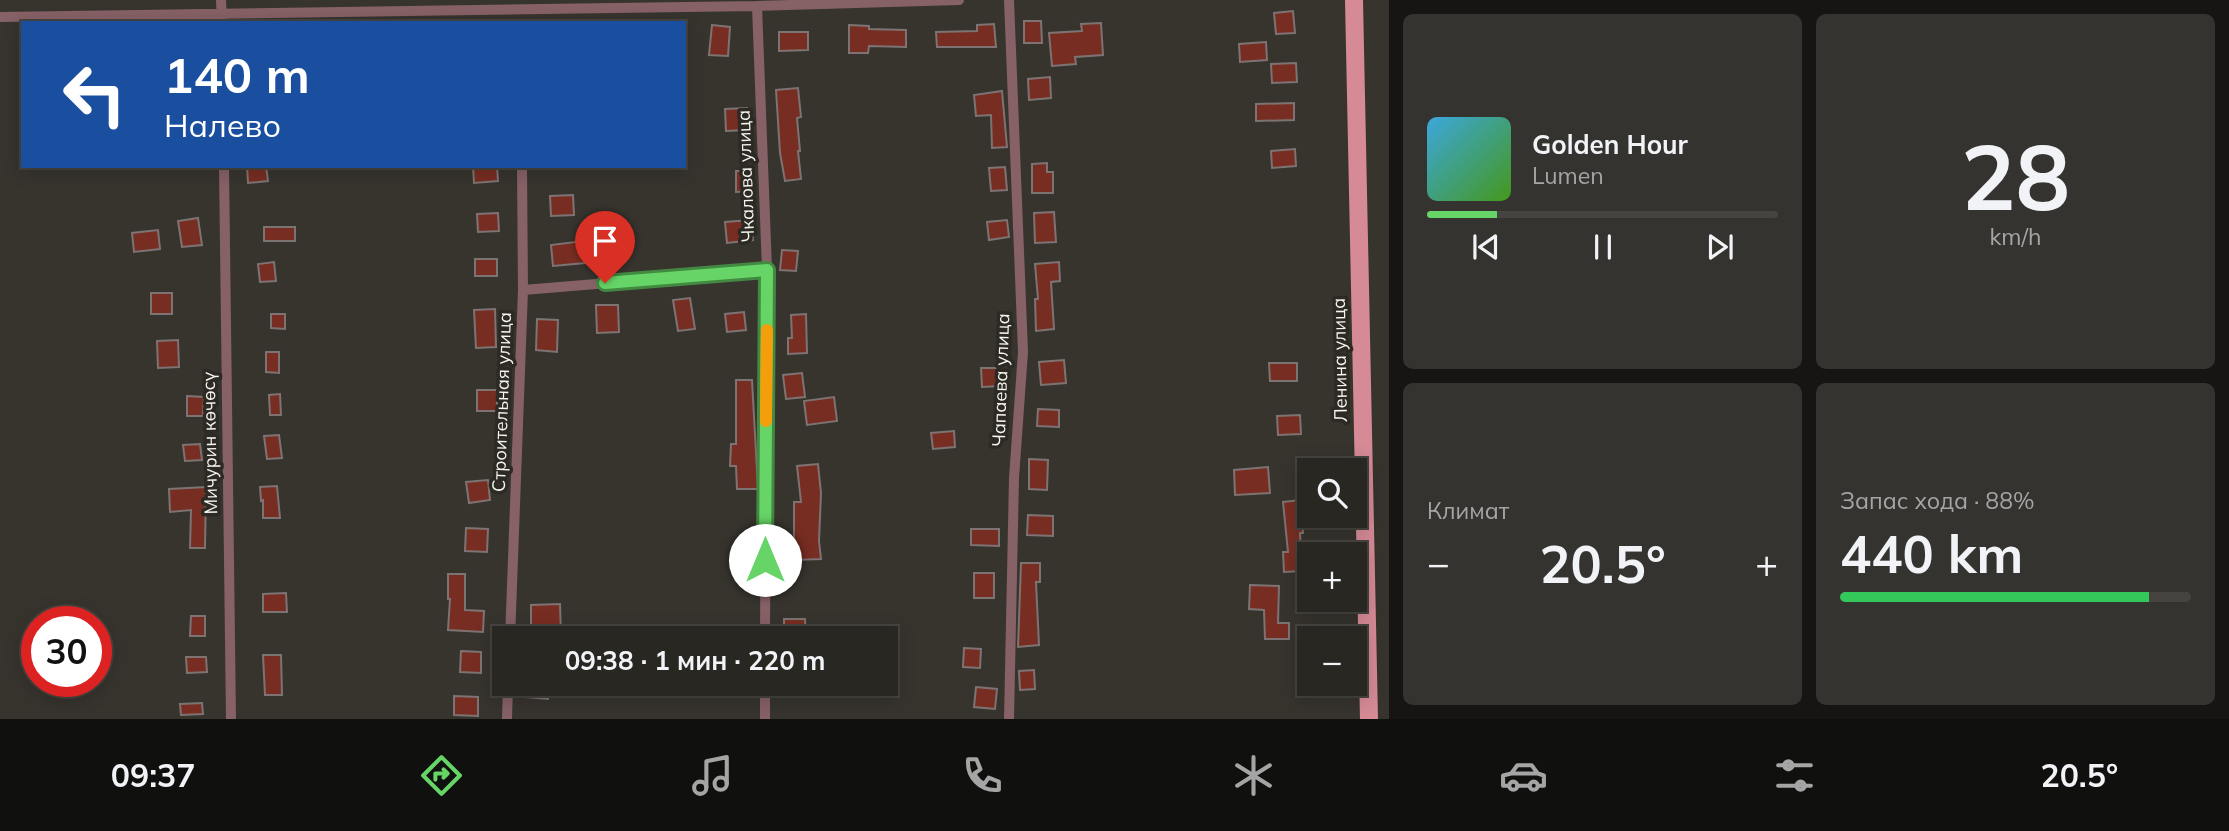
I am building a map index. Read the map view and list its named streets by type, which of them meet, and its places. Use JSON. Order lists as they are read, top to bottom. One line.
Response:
{"streets":{"main road":["Ленина улица"],"street":["Чкалова улица","Чапаева улица","Строительная улица","Мичурин көчөсү"]},"page":{"tile":[["28","km/h"],"Климат",["Запас хода · 88%","440 km"]],"turn":["140 m","Налево"],"song":["Golden Hour","Lumen"],"map_buttons":["+","−"],"heat":["−","20.5°","+"],"limit":"30","trip":"09:38 · 1 мин · 220 m","tabs":["09:37","20.5°"]}}
